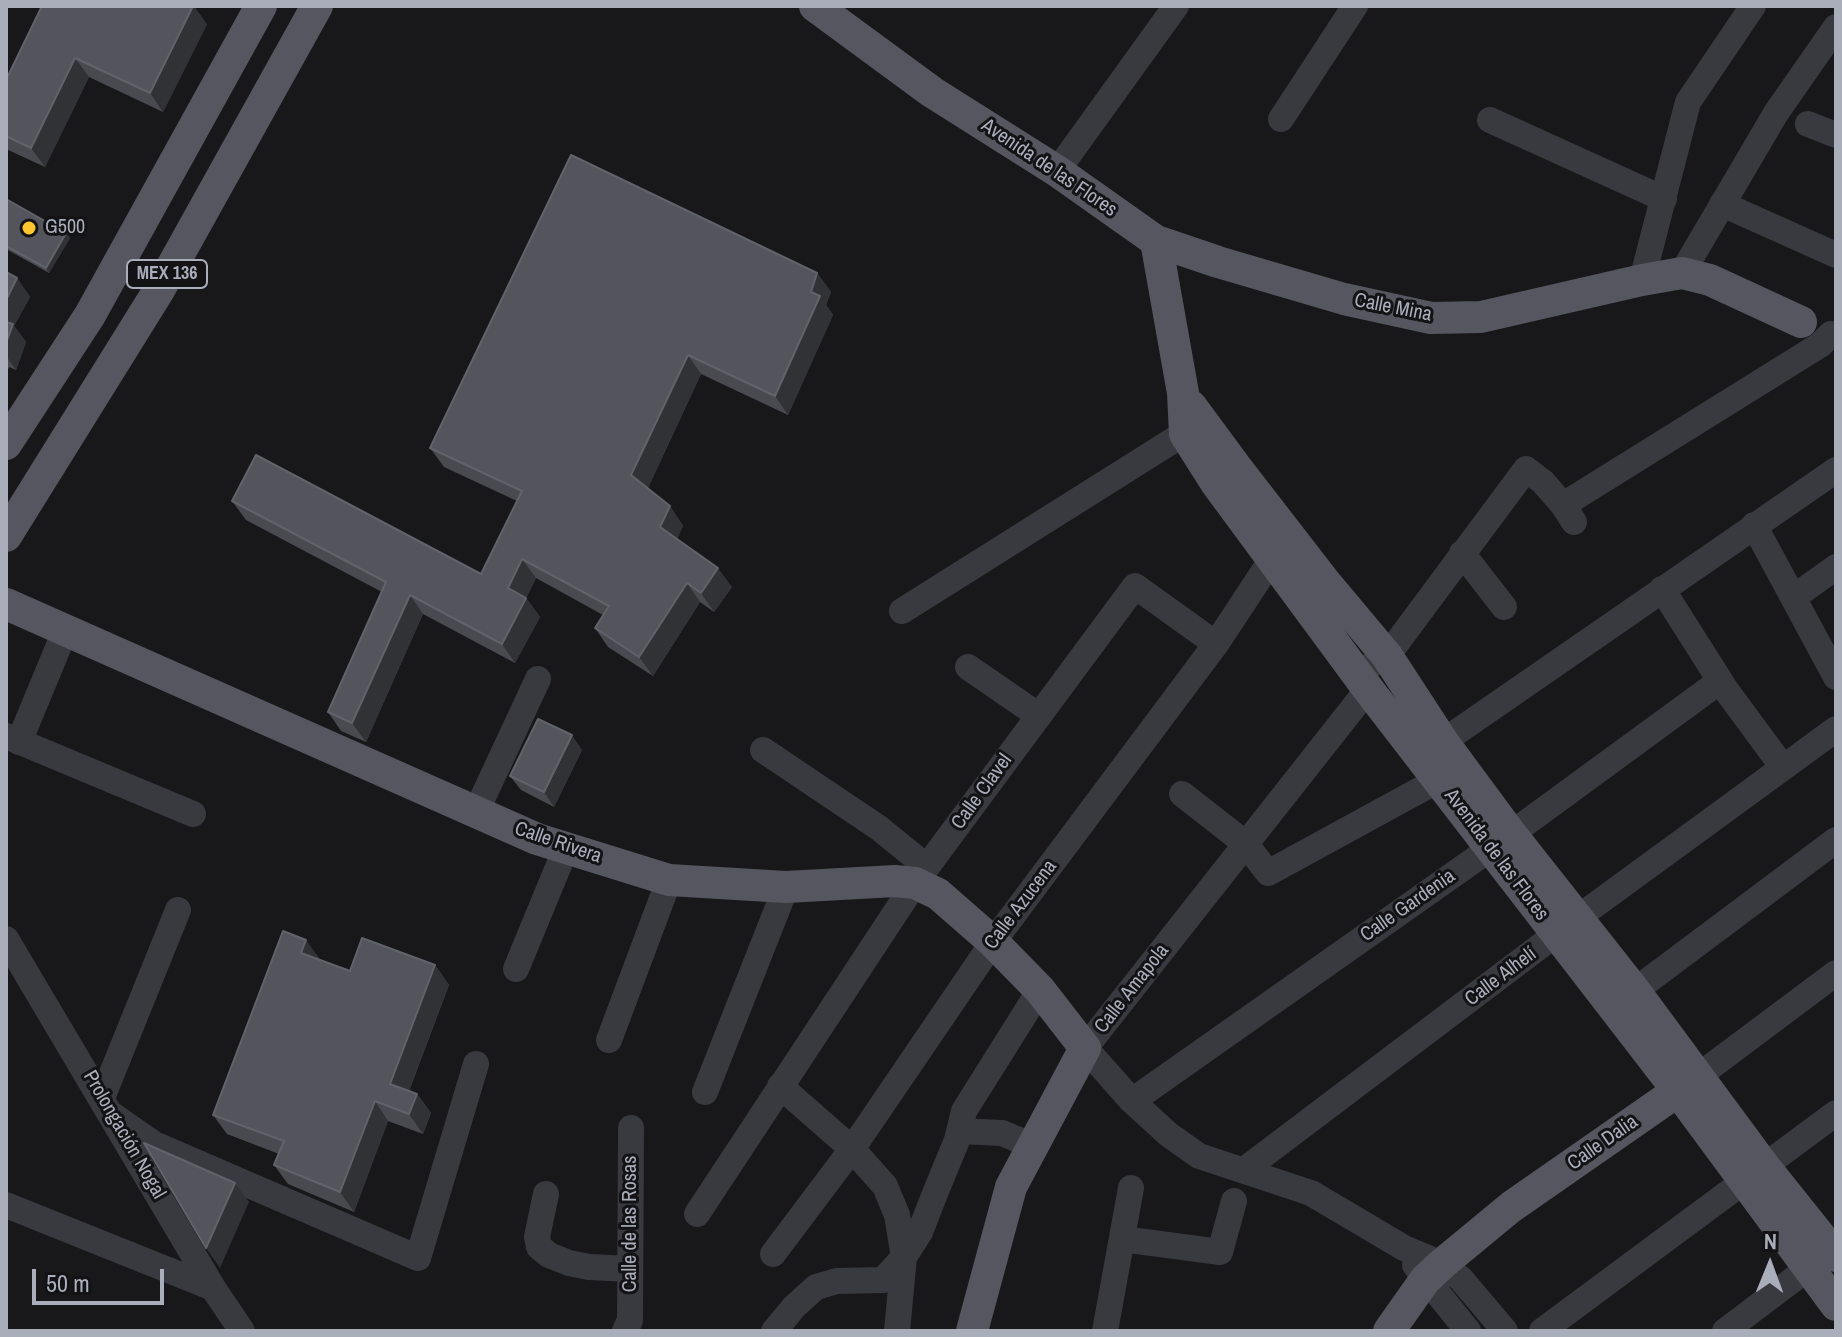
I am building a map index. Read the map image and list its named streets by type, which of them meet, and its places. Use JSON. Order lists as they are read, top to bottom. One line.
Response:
{"streets":{"main road":["Avenida de las Flores","MEX 136","Calle Mina","Calle Rivera","Calle Amapola","Calle Dalia"],"street":["Calle Clavel","Calle Azucena","Calle Gardenia","Calle Alhelí","Prolongación Nogal","Calle de las Rosas"]},"crossings":[["Avenida de las Flores","Calle Mina"],["Avenida de las Flores","Calle Azucena"],["Avenida de las Flores","Calle Gardenia"],["Avenida de las Flores","Calle Alhelí"],["Avenida de las Flores","Calle Amapola"],["Avenida de las Flores","Calle Dalia"],["Calle Clavel","Calle Rivera"],["Calle Clavel","Calle Azucena"],["Calle Rivera","Calle Azucena"],["Calle Rivera","Calle Amapola"]],"places":["G500"],"scale_bar":"50 m","north":"top"}
